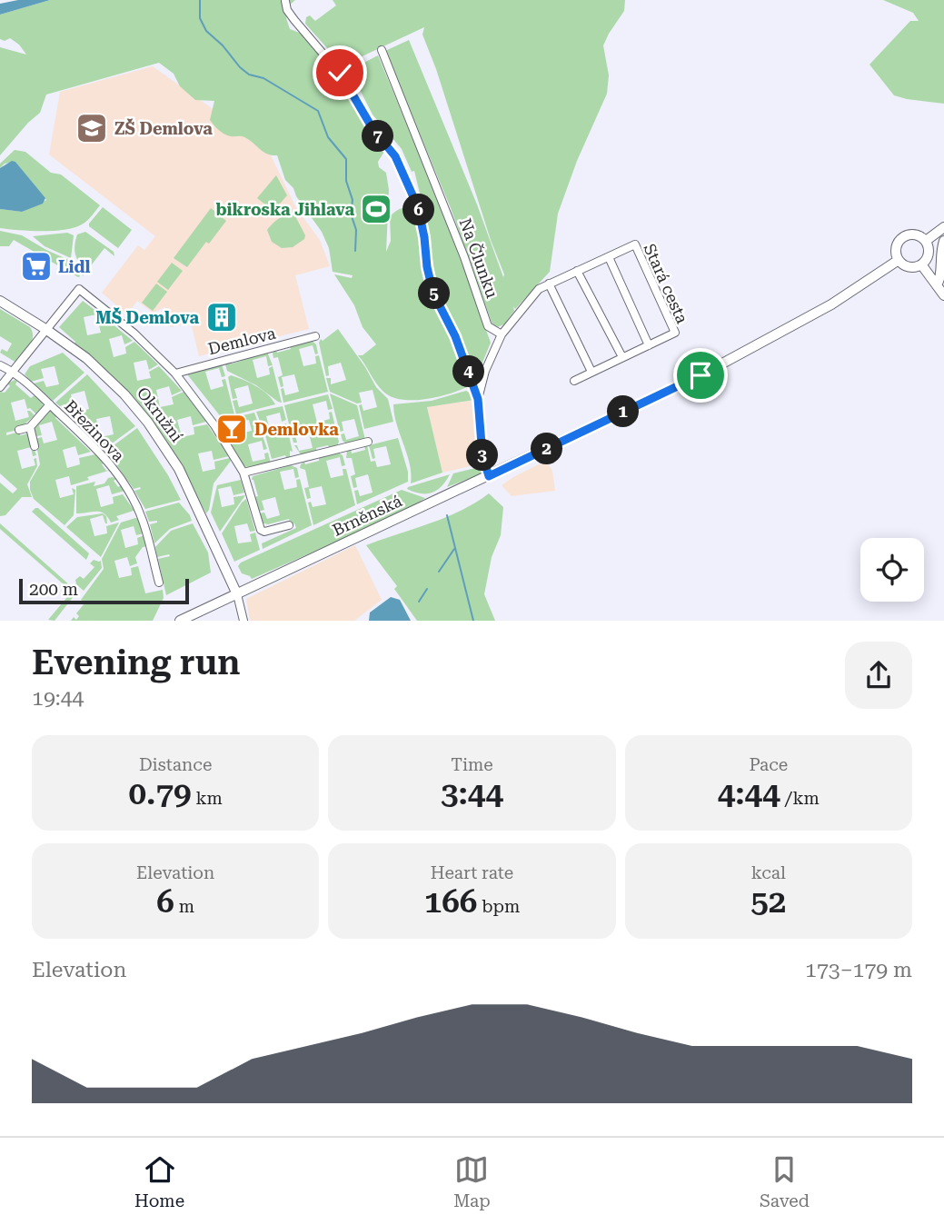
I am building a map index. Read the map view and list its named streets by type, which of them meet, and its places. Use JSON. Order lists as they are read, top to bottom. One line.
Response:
{"streets":{"main road":["Okružní","Brněnská"],"street":["Na Člunku","Stará cesta","Demlova","Březinova"]},"crossings":[["Na Člunku","Stará cesta"],["Okružní","Brněnská"]],"places":{"school or university":["ZŠ Demlova"],"sports":["bikroska Jihlava"],"supermarket":["Lidl"],"building":["MŠ Demlova"],"bar":["Demlovka"]},"scale_bar":"200 m","page":{"pins":["7","6","5","4","1","2","3"],"scale":"200 m","heading":["Evening run","19:44"],"stats":[["Distance","0.79 km"],["Time","3:44"],["Pace","4:44 /km"],["Elevation","6 m"],["Heart rate","166 bpm"],["kcal","52"]],"chart":["Elevation","173–179 m"],"tabs":["Home","Map","Saved"]}}
